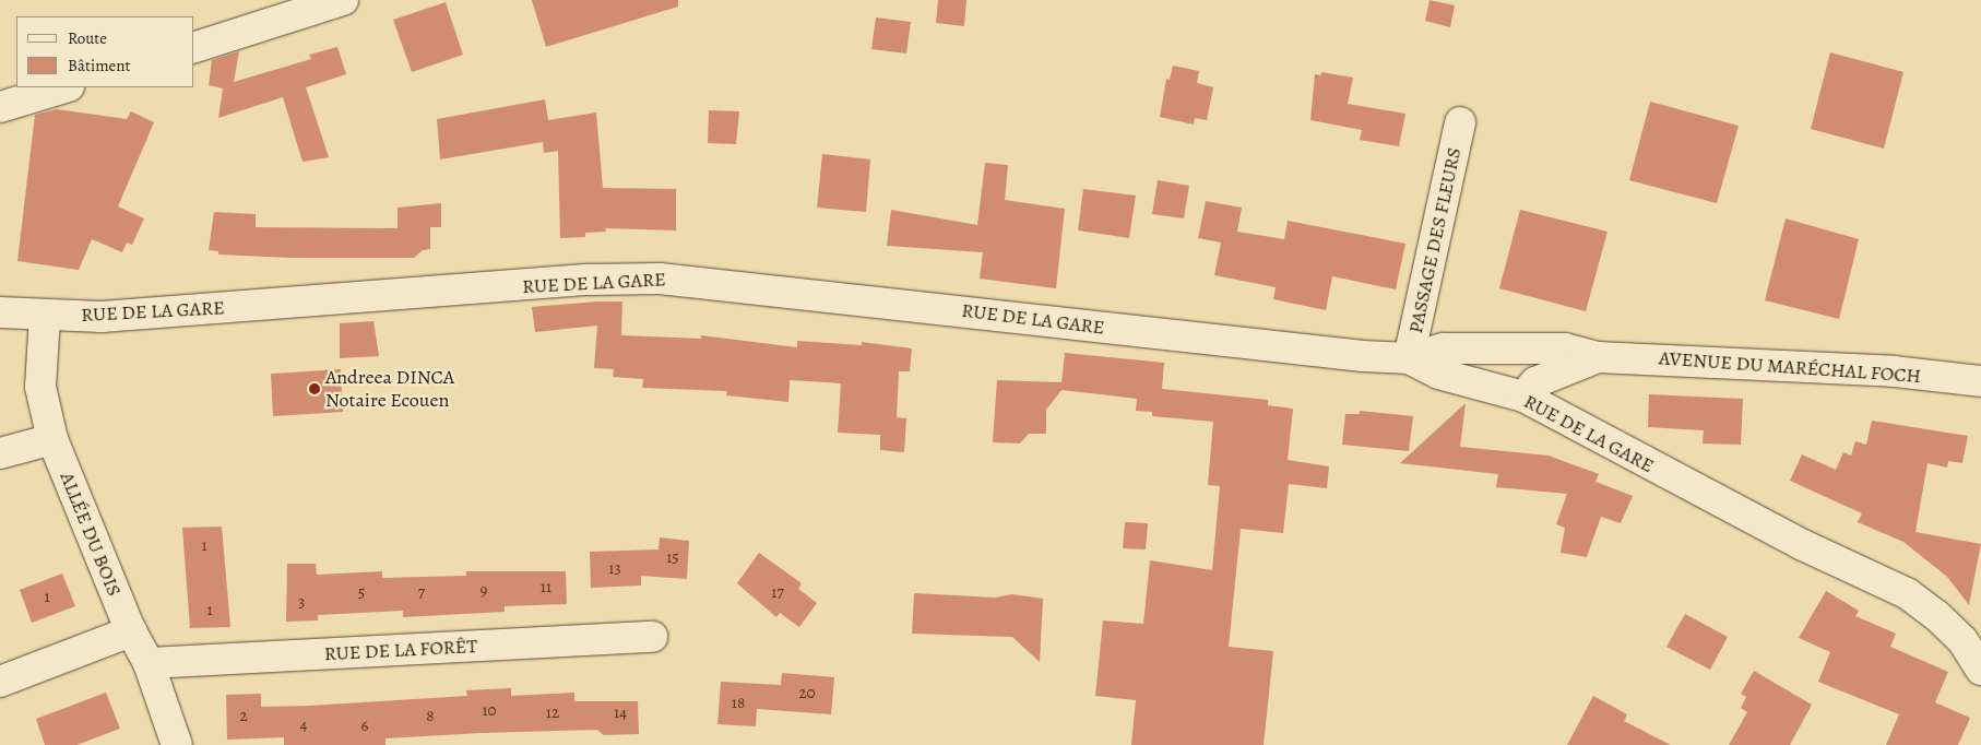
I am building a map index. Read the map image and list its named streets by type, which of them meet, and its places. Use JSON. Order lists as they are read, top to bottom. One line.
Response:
{"streets":{"street":["PASSAGE DES FLEURS","RUE DE LA GARE","AVENUE DU MARÉCHAL FOCH","ALLÉE DU BOIS","RUE DE LA FORÊT"]},"crossings":[["PASSAGE DES FLEURS","RUE DE LA GARE"],["RUE DE LA GARE","ALLÉE DU BOIS"],["ALLÉE DU BOIS","RUE DE LA FORÊT"]],"places":["Andreea DINCA Notaire Ecouen"],"house_numbers":["1","15","13","11","9","5","7","17","1","3","1","20","18","10","12","14","2","8","4","6"],"legend":["Route","Bâtiment"]}
